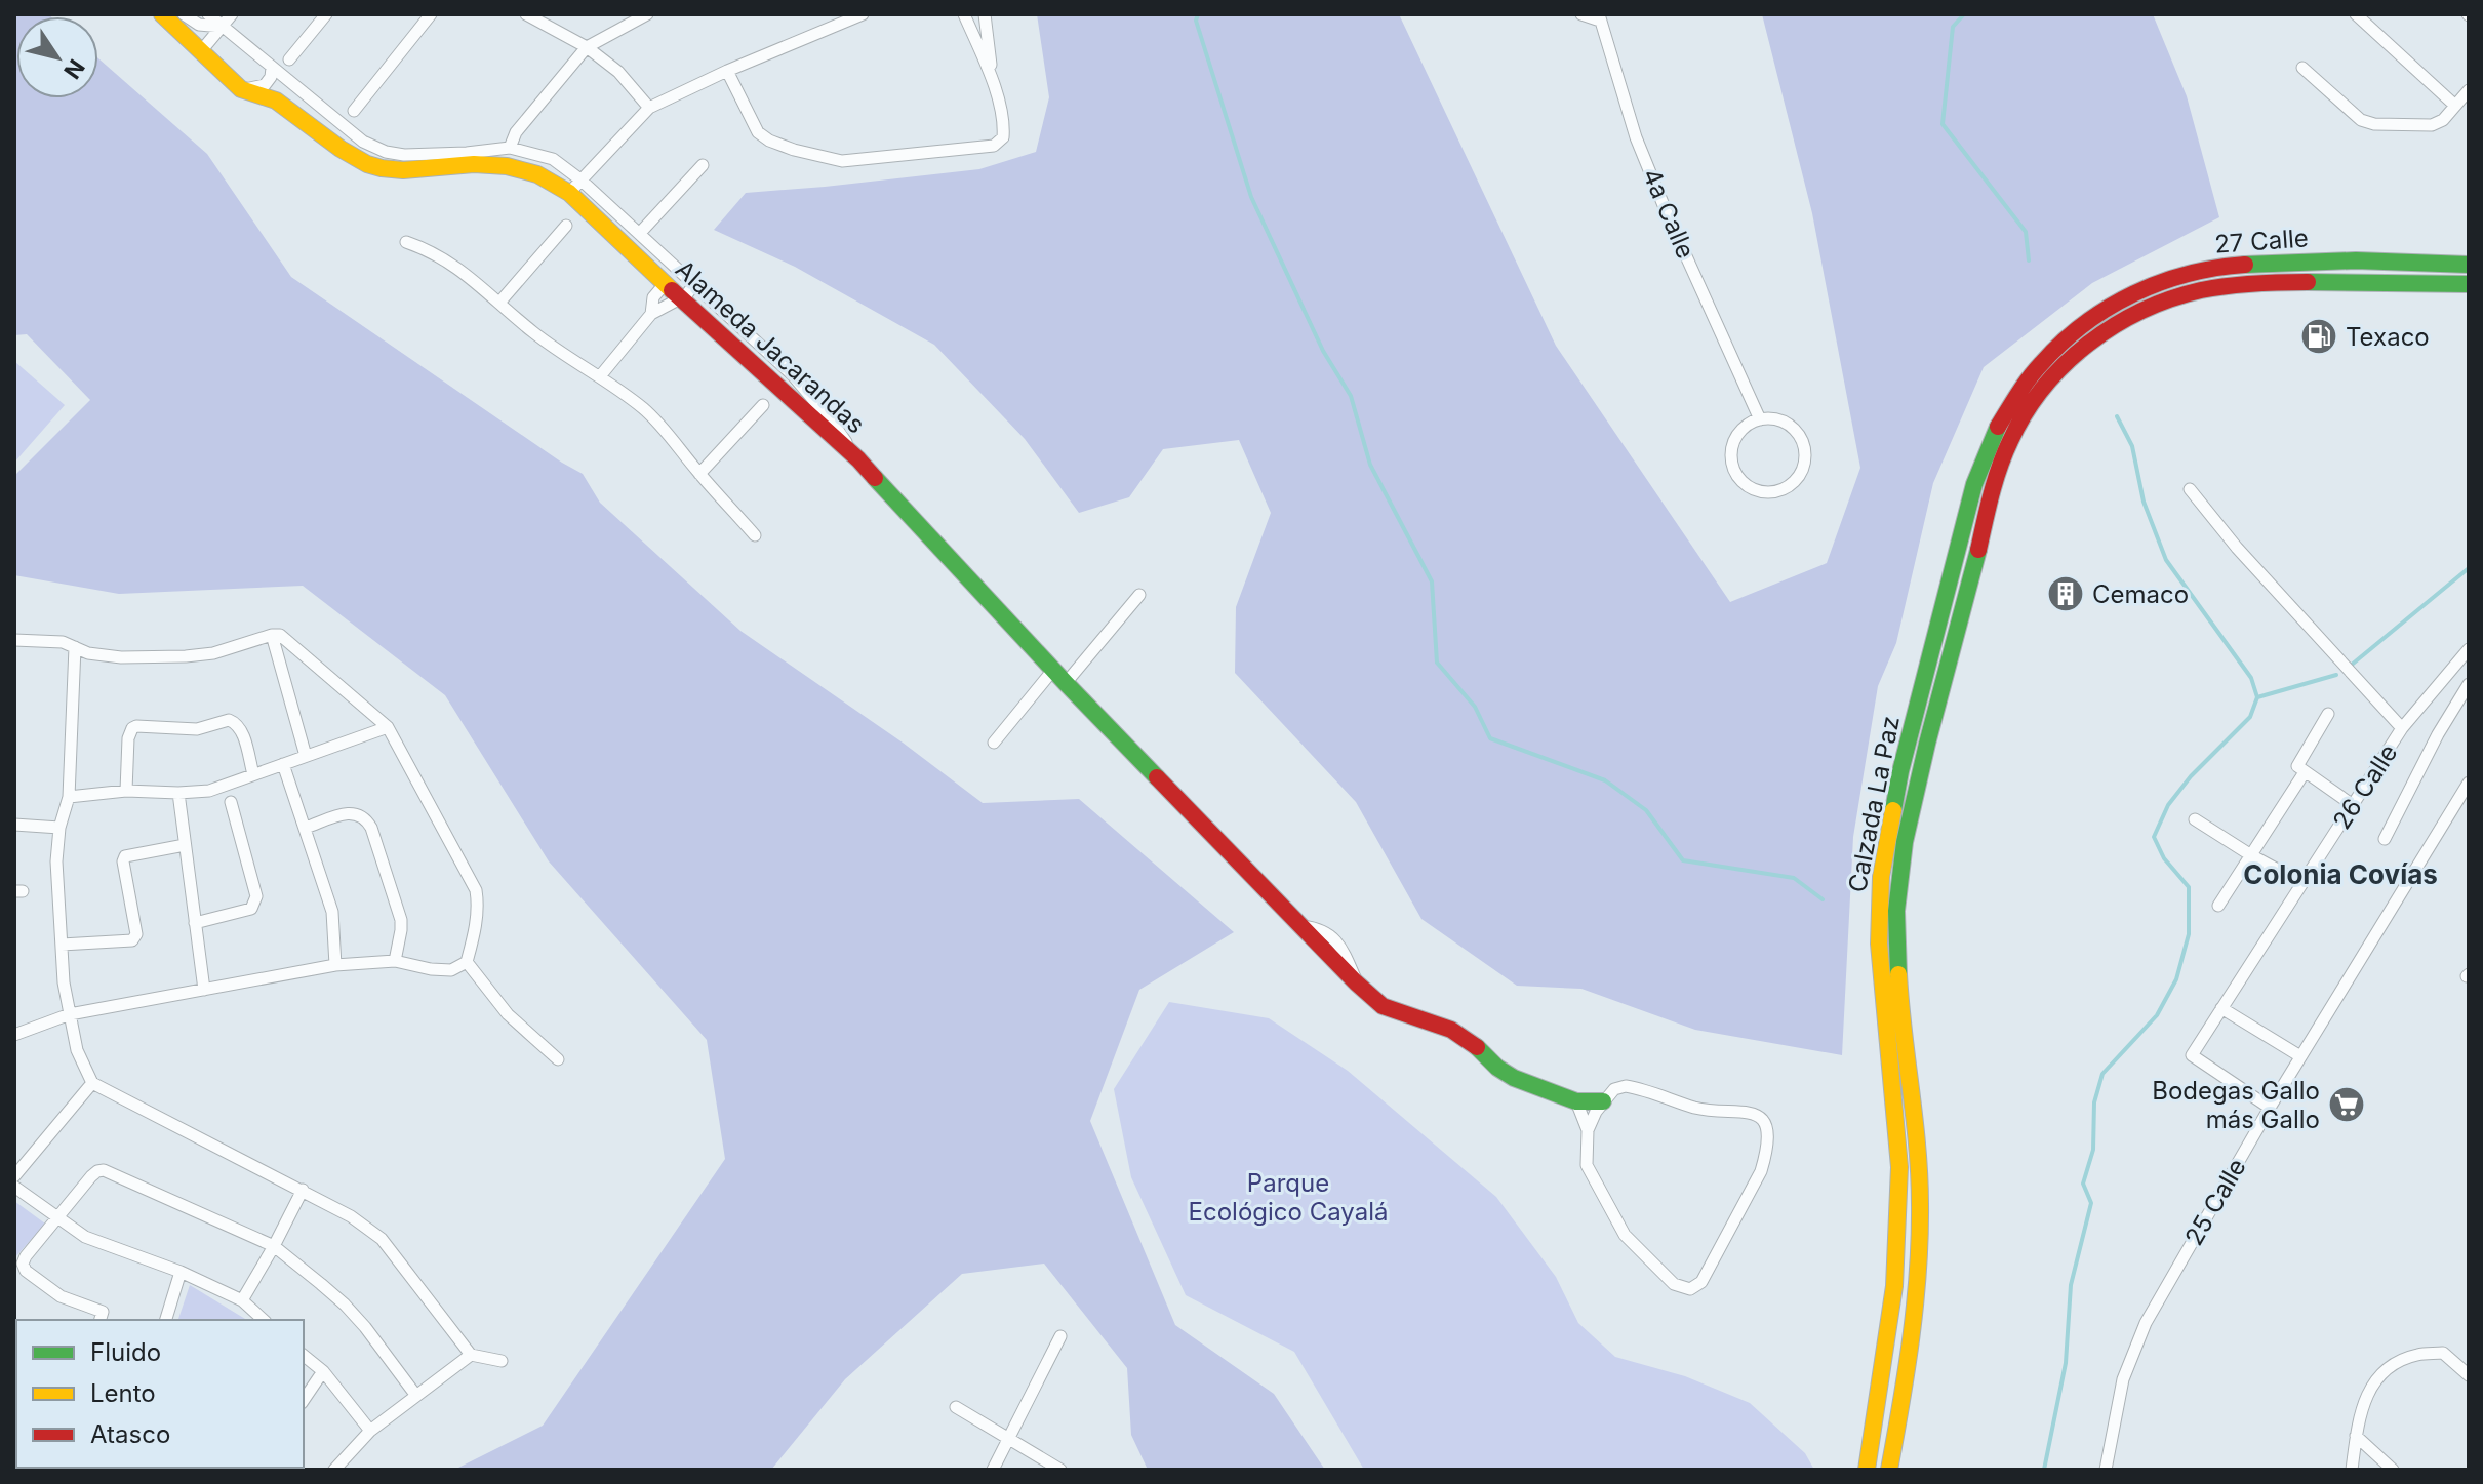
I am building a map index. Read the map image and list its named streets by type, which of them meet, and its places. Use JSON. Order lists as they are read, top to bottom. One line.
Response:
{"streets":{"main road":["27 Calle","Alameda Jacarandas","Calzada La Paz"],"street":["4a Calle","26 Calle","25 Calle"]},"crossings":[["27 Calle","Calzada La Paz"],["26 Calle","25 Calle"]],"districts":["Colonia Covías"],"parks":["Parque Ecológico Cayalá"],"places":{"fuel station":["Texaco"],"building":["Cemaco"],"supermarket":["Bodegas Gallo más Gallo"]},"legend":["Fluido","Lento","Atasco"],"north":"bottom right"}
